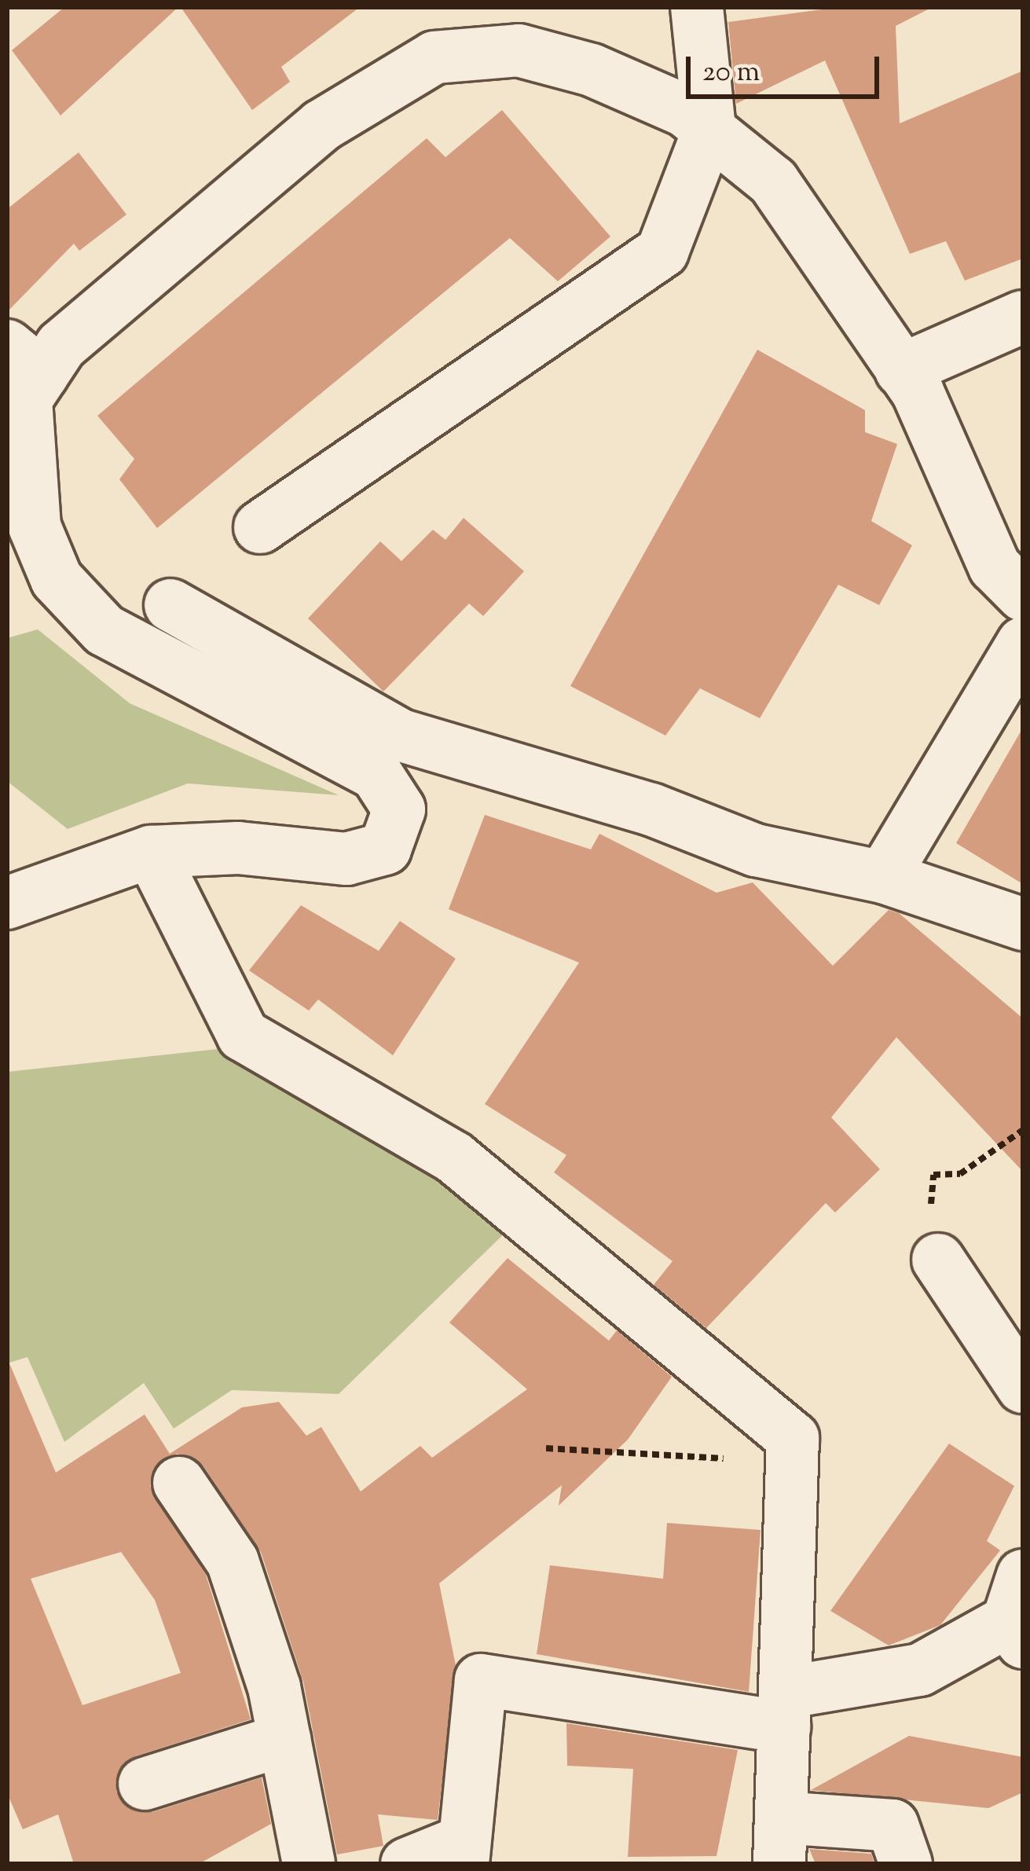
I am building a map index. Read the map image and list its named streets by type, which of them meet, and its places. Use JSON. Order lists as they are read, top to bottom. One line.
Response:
{"scale_bar":"20 m"}
